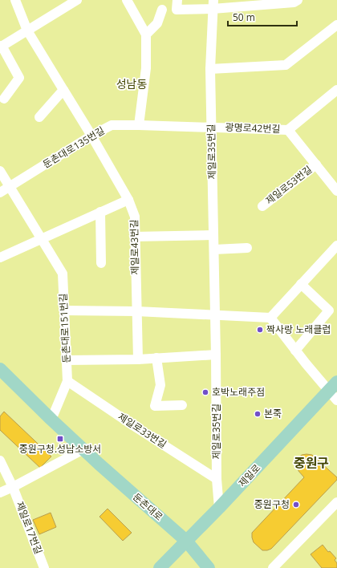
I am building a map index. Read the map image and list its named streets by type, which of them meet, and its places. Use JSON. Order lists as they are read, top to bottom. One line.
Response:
{"streets":{"main road":["제일로","둔촌대로"],"street":["광명로42번길","둔촌대로135번길","제일로35번길","제일로53번길","제일로43번길","둔촌대로151번길","제일로33번길","제일로17번길"]},"crossings":[["광명로42번길","둔촌대로135번길"],["광명로42번길","제일로35번길"],["광명로42번길","제일로53번길"],["둔촌대로135번길","제일로35번길"],["둔촌대로135번길","제일로43번길"],["둔촌대로135번길","둔촌대로151번길"],["제일로35번길","제일로33번길"],["제일로35번길","제일로"],["둔촌대로151번길","제일로33번길"],["둔촌대로151번길","둔촌대로"],["제일로","둔촌대로"]],"districts":["성남동","중원구"],"places":{"other":["짝사랑 노래클럽","호박노래주점","본죽","중원구청"],"transit":["중원구청.성남소방서"]},"scale_bar":"50 m"}
